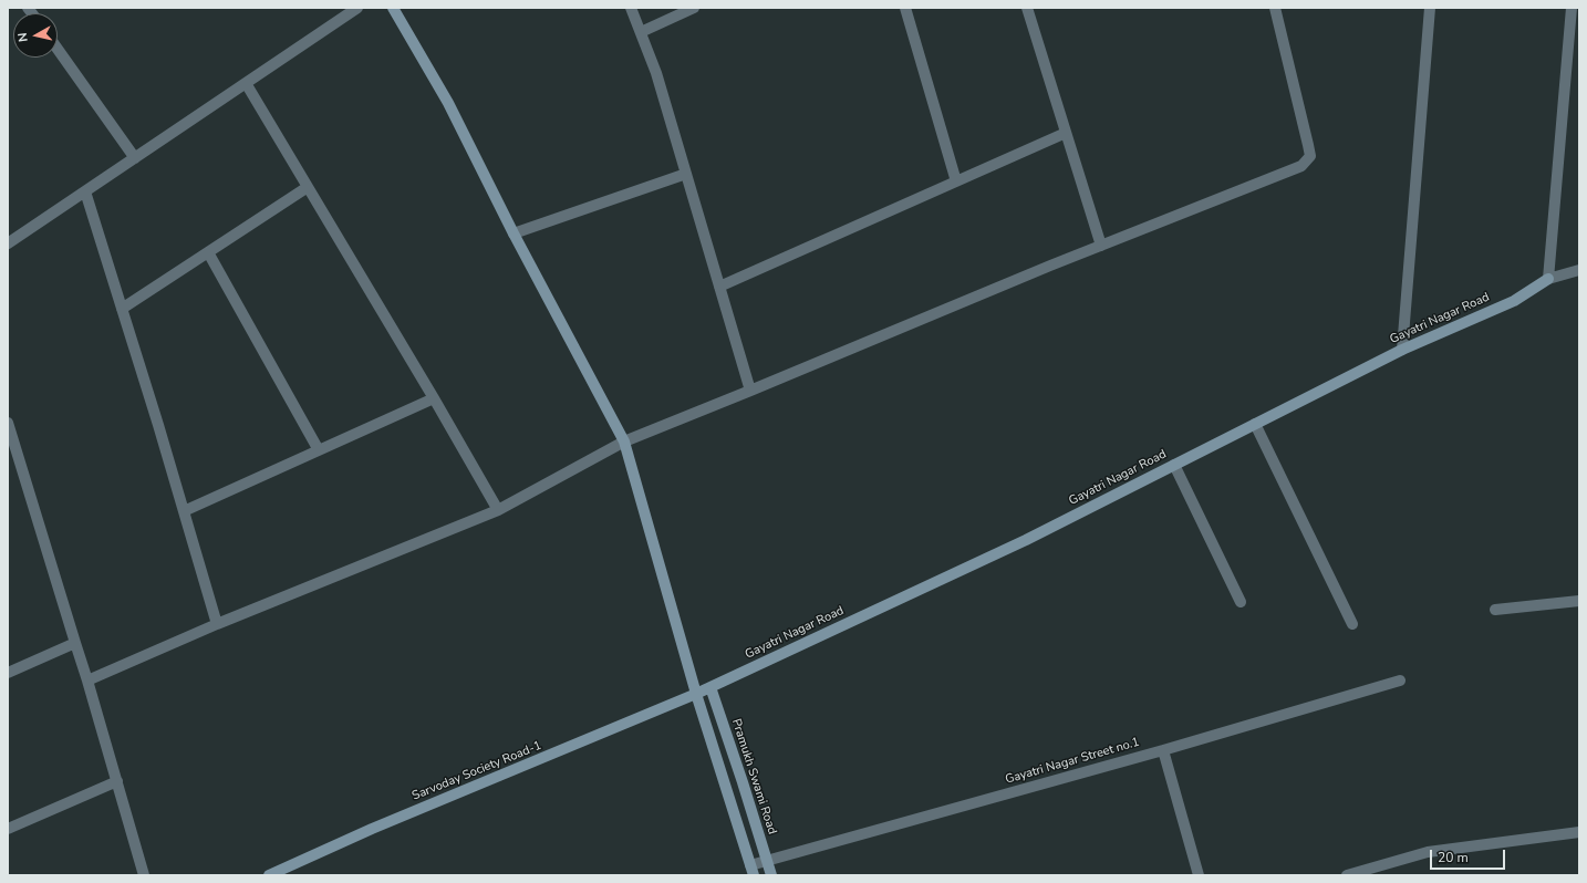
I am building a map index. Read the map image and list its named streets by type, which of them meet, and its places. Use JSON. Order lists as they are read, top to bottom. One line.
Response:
{"streets":{"street":["Gayatri Nagar Road","Gayatri Nagar Street no.1","Sarvoday Society Road-1","Pramukh Swami Road"]},"crossings":[["Gayatri Nagar Road","Sarvoday Society Road-1"],["Gayatri Nagar Road","Pramukh Swami Road"],["Gayatri Nagar Street no.1","Pramukh Swami Road"]],"scale_bar":"20 m","north":"left"}
